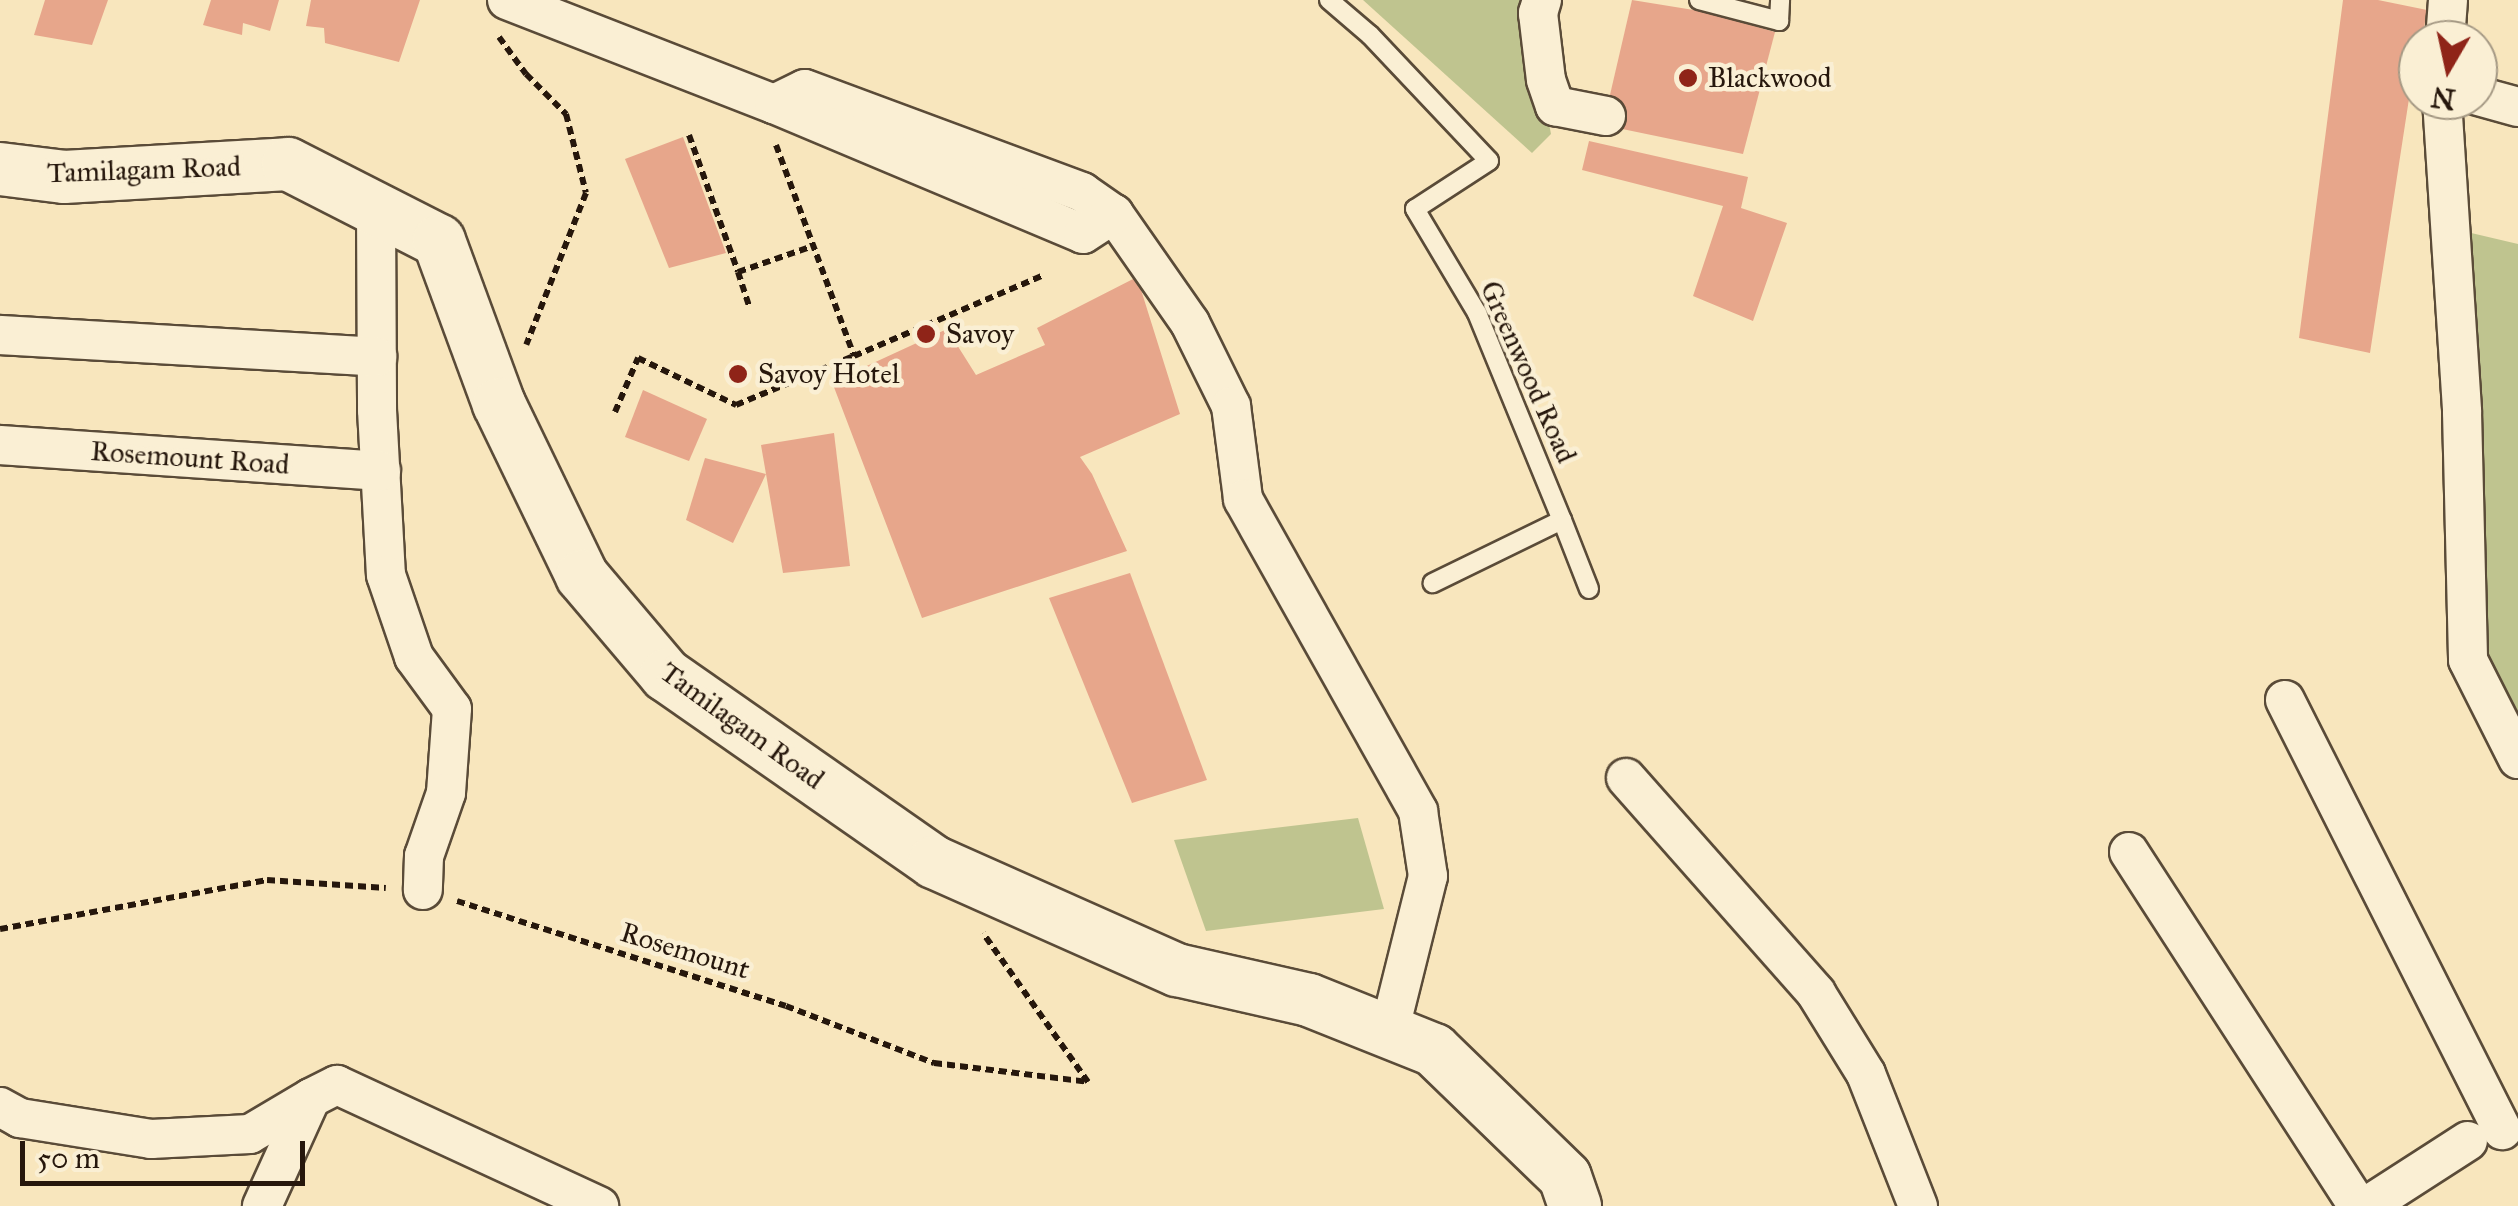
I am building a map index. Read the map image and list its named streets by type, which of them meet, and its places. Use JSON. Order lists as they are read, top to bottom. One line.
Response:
{"streets":{"street":["Tamilagam Road","Rosemount Road"],"lane":["Greenwood Road"],"path":["Rosemount"]},"places":["Blackwood","Savoy","Savoy Hotel"],"scale_bar":"50 m","north":"bottom"}
